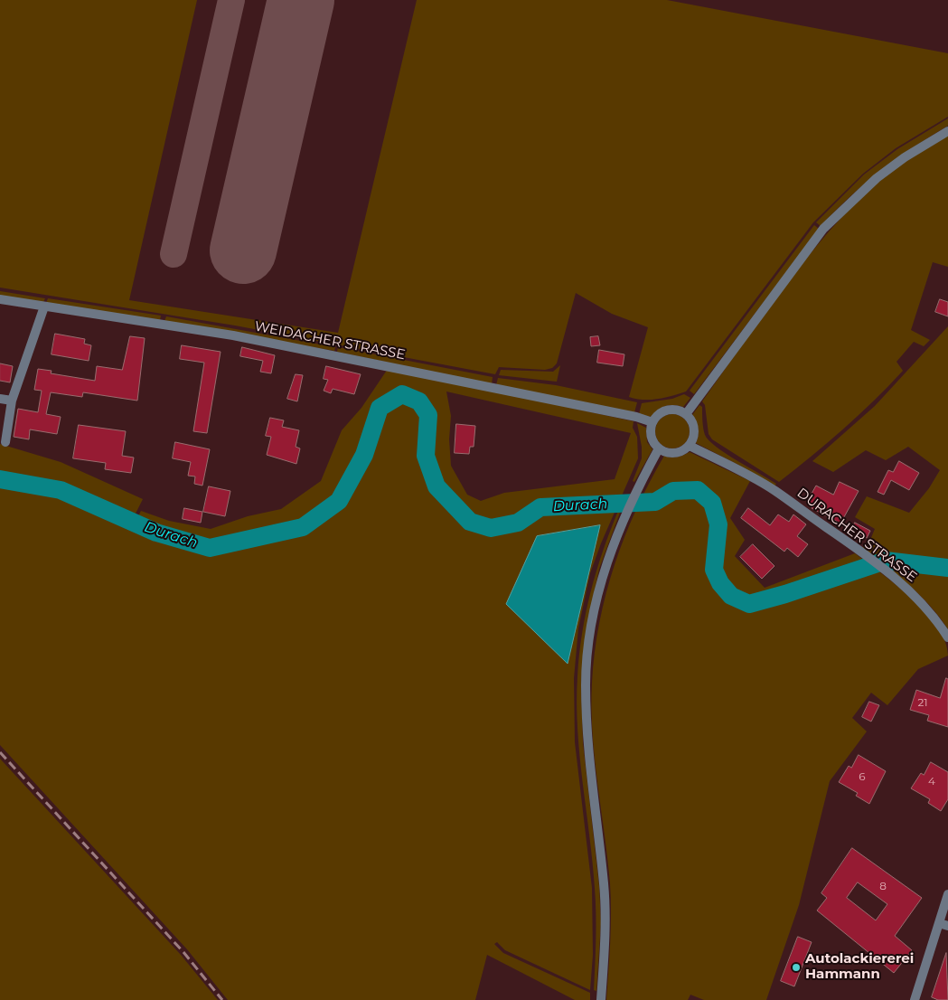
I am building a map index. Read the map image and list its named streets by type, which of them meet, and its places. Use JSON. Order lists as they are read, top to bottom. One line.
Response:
{"streets":{"street":["WEIDACHER STRASSE","DURACHER STRASSE"]},"crossings":[["WEIDACHER STRASSE","DURACHER STRASSE"]],"water":["Durach"],"places":["Autolackiererei Hammann"],"house_numbers":["21","6","4","8"]}
